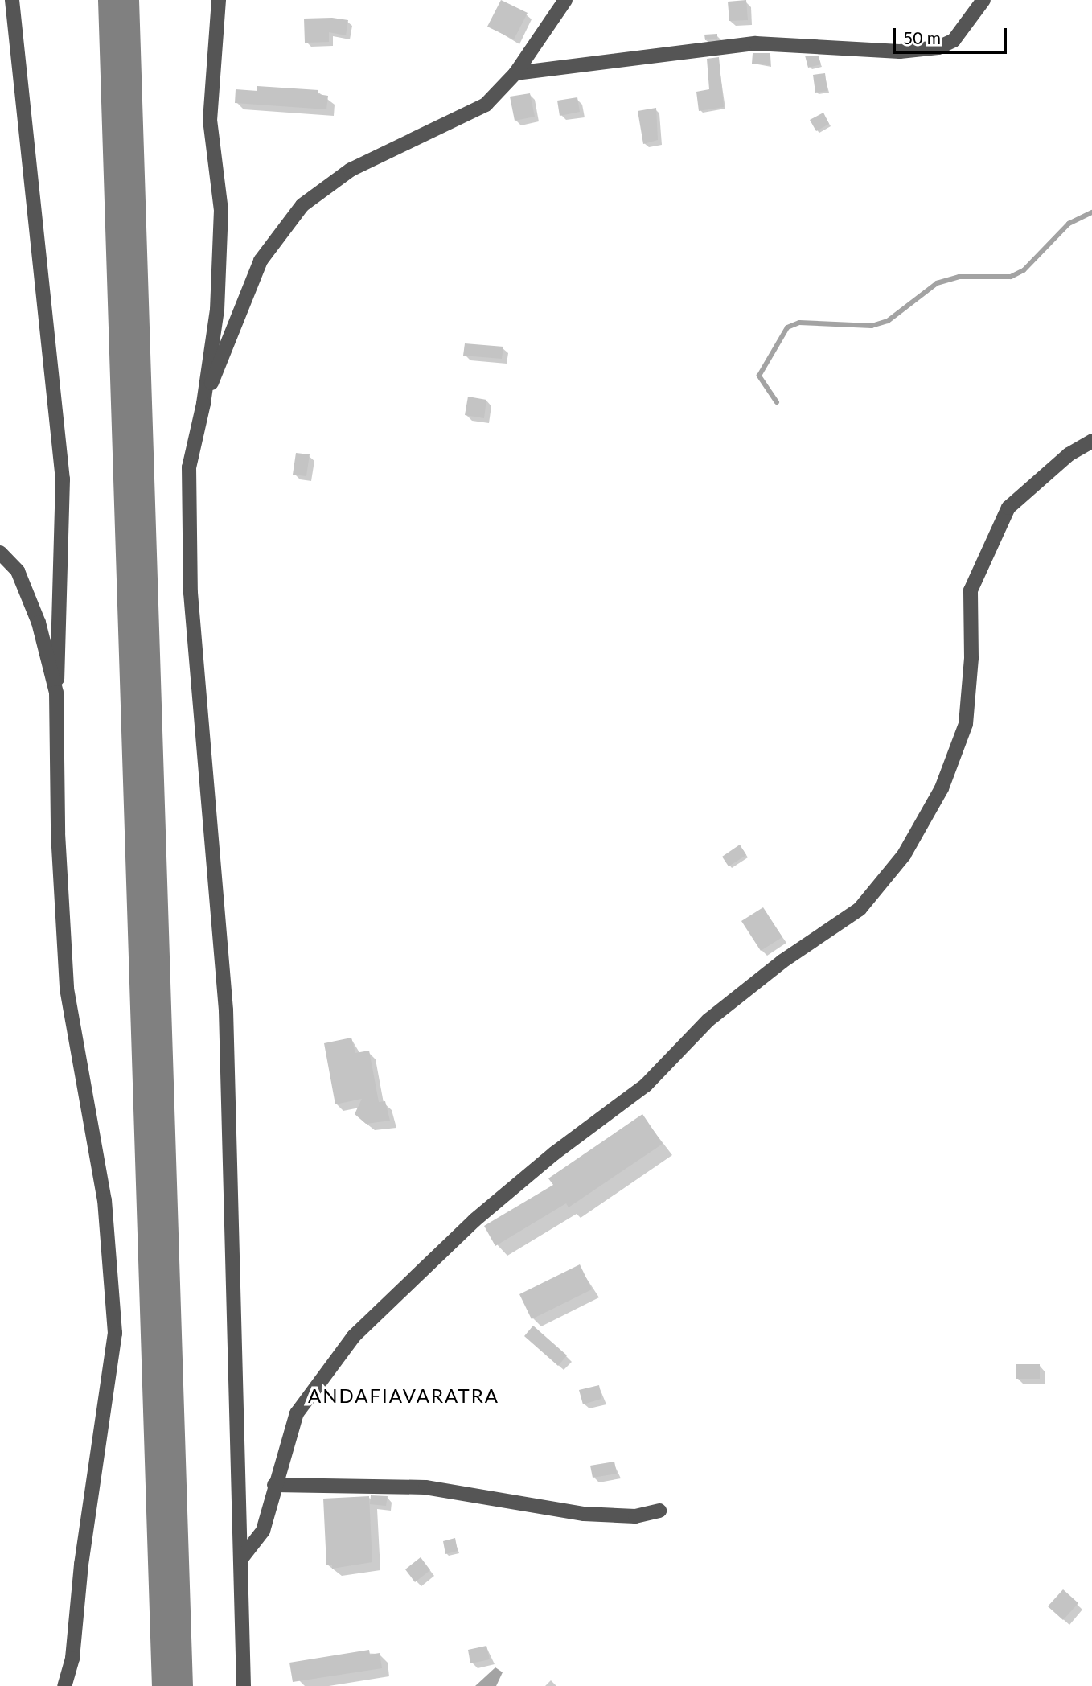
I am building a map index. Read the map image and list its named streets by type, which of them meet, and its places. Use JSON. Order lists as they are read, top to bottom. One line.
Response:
{"districts":["ANDAFIAVARATRA"],"scale_bar":"50 m"}
